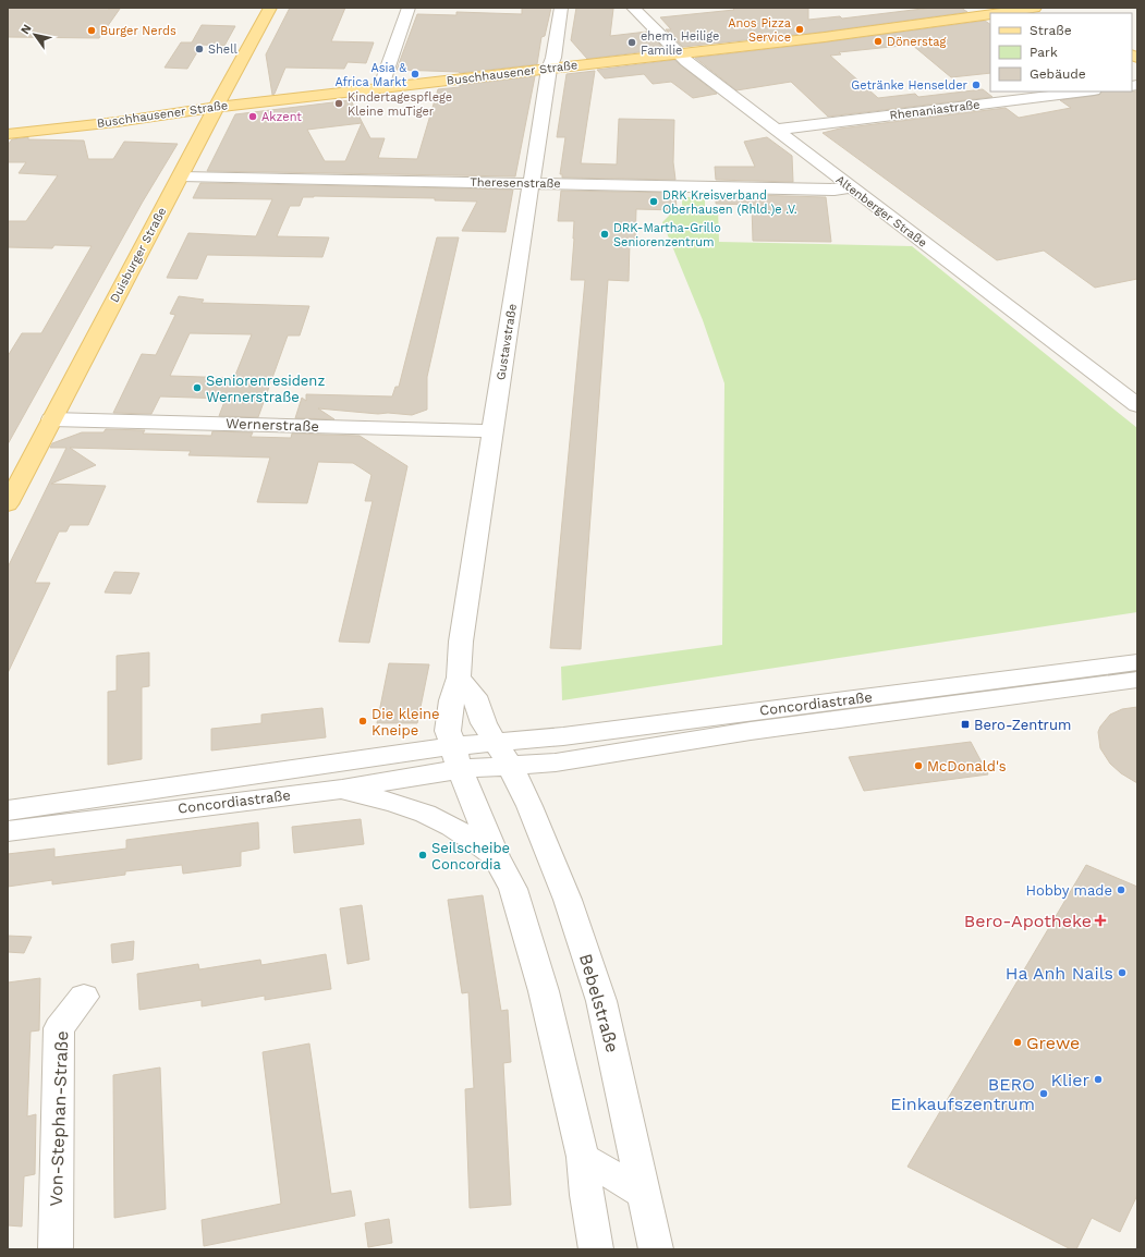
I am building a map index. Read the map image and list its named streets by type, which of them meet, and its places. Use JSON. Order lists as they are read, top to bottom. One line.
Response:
{"streets":{"main road":["Buschhausener Straße","Duisburger Straße"],"street":["Rhenaniastraße","Theresenstraße","Altenberger Straße","Gustavstraße","Wernerstraße","Concordiastraße","Bebelstraße","Von-Stephan-Straße"]},"crossings":[["Buschhausener Straße","Altenberger Straße"],["Buschhausener Straße","Duisburger Straße"],["Buschhausener Straße","Gustavstraße"],["Rhenaniastraße","Altenberger Straße"],["Theresenstraße","Altenberger Straße"],["Theresenstraße","Duisburger Straße"],["Theresenstraße","Gustavstraße"],["Duisburger Straße","Wernerstraße"],["Gustavstraße","Wernerstraße"],["Gustavstraße","Concordiastraße"],["Concordiastraße","Bebelstraße"]],"places":{"other":["Anos Pizza Service","Burger Nerds","Dönerstag","ehem. Heilige Familie","Shell","Asia & Africa Markt","Getränke Henselder","Kindertagespflege Kleine muTiger","Akzent","DRK Kreisverband Oberhausen (Rhld.)e .V.","DRK-Martha-Grillo Seniorenzentrum","Seniorenresidenz Wernerstraße","Die kleine Kneipe","McDonald's","Seilscheibe Concordia","Hobby made","Ha Anh Nails","Grewe","Klier","BERO Einkaufszentrum"],"transit":["Bero-Zentrum"],"health":["Bero-Apotheke"]},"legend":["Straße","Park","Gebäude"],"north":"top left"}
